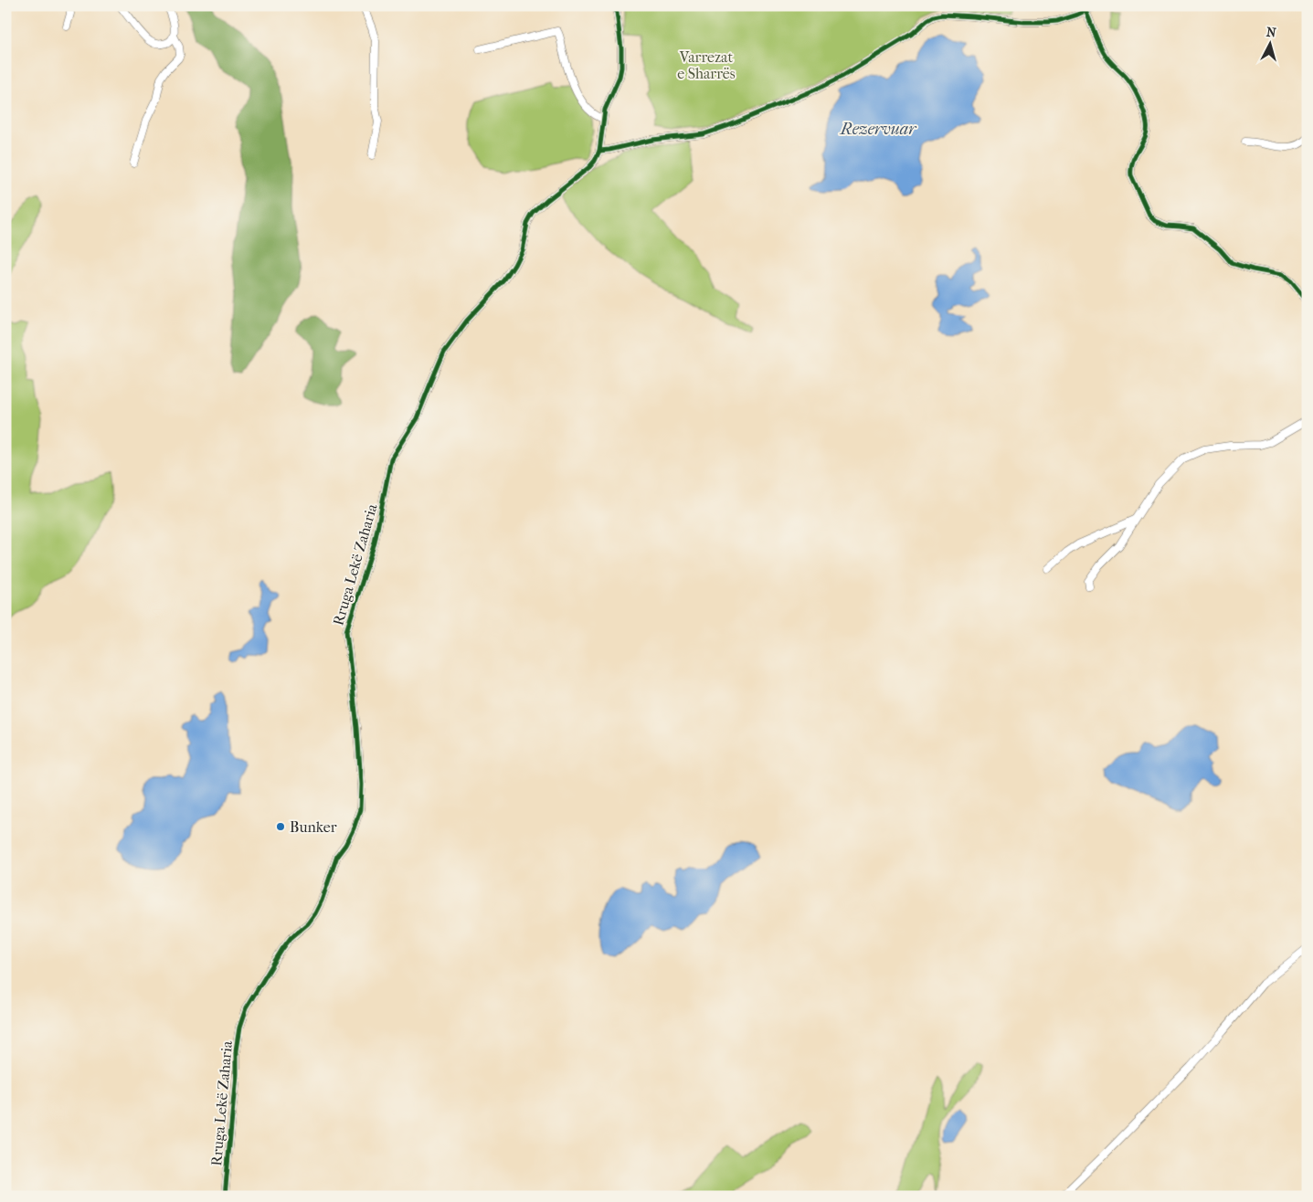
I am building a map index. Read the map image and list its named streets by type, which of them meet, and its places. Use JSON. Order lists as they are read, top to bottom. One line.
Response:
{"streets":{"street":["Rruga Lekë Zaharia"]},"water":["Rezervuar"],"parks":["Varrezat e Sharrës"],"places":["Bunker"],"north":"top"}
